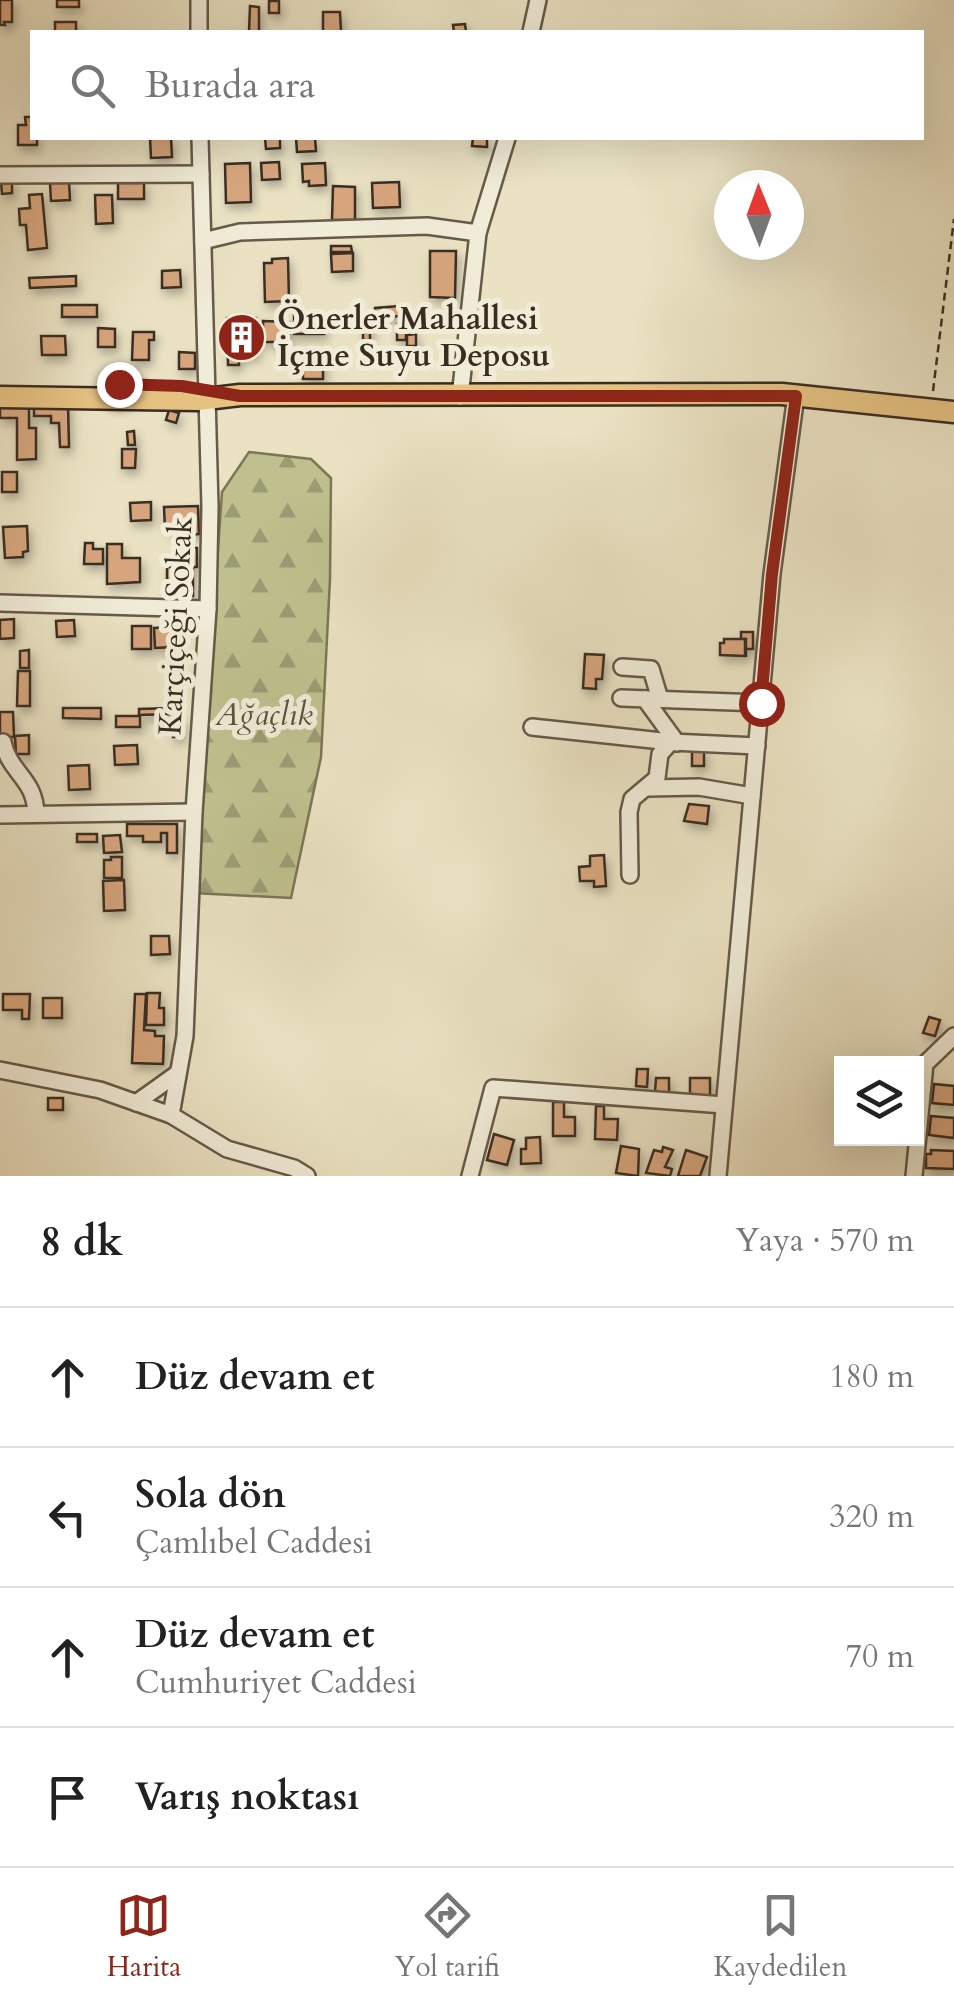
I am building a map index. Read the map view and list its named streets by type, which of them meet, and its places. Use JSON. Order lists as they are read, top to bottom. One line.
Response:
{"streets":{"street":["Karçiçeği Sokak"]},"parks":["Ağaçlık"],"places":{"building":["Önerler Mahallesi İçme Suyu Deposu"]},"north":"top","page":{"search":"Burada ara","heading":["8 dk","Yaya · 570 m"],"list":[["Düz devam et","180 m"],["Sola dön","Çamlıbel Caddesi","320 m"],["Düz devam et","Cumhuriyet Caddesi","70 m"],"Varış noktası"],"nav":["Harita","Yol tarifi","Kaydedilen"]}}
